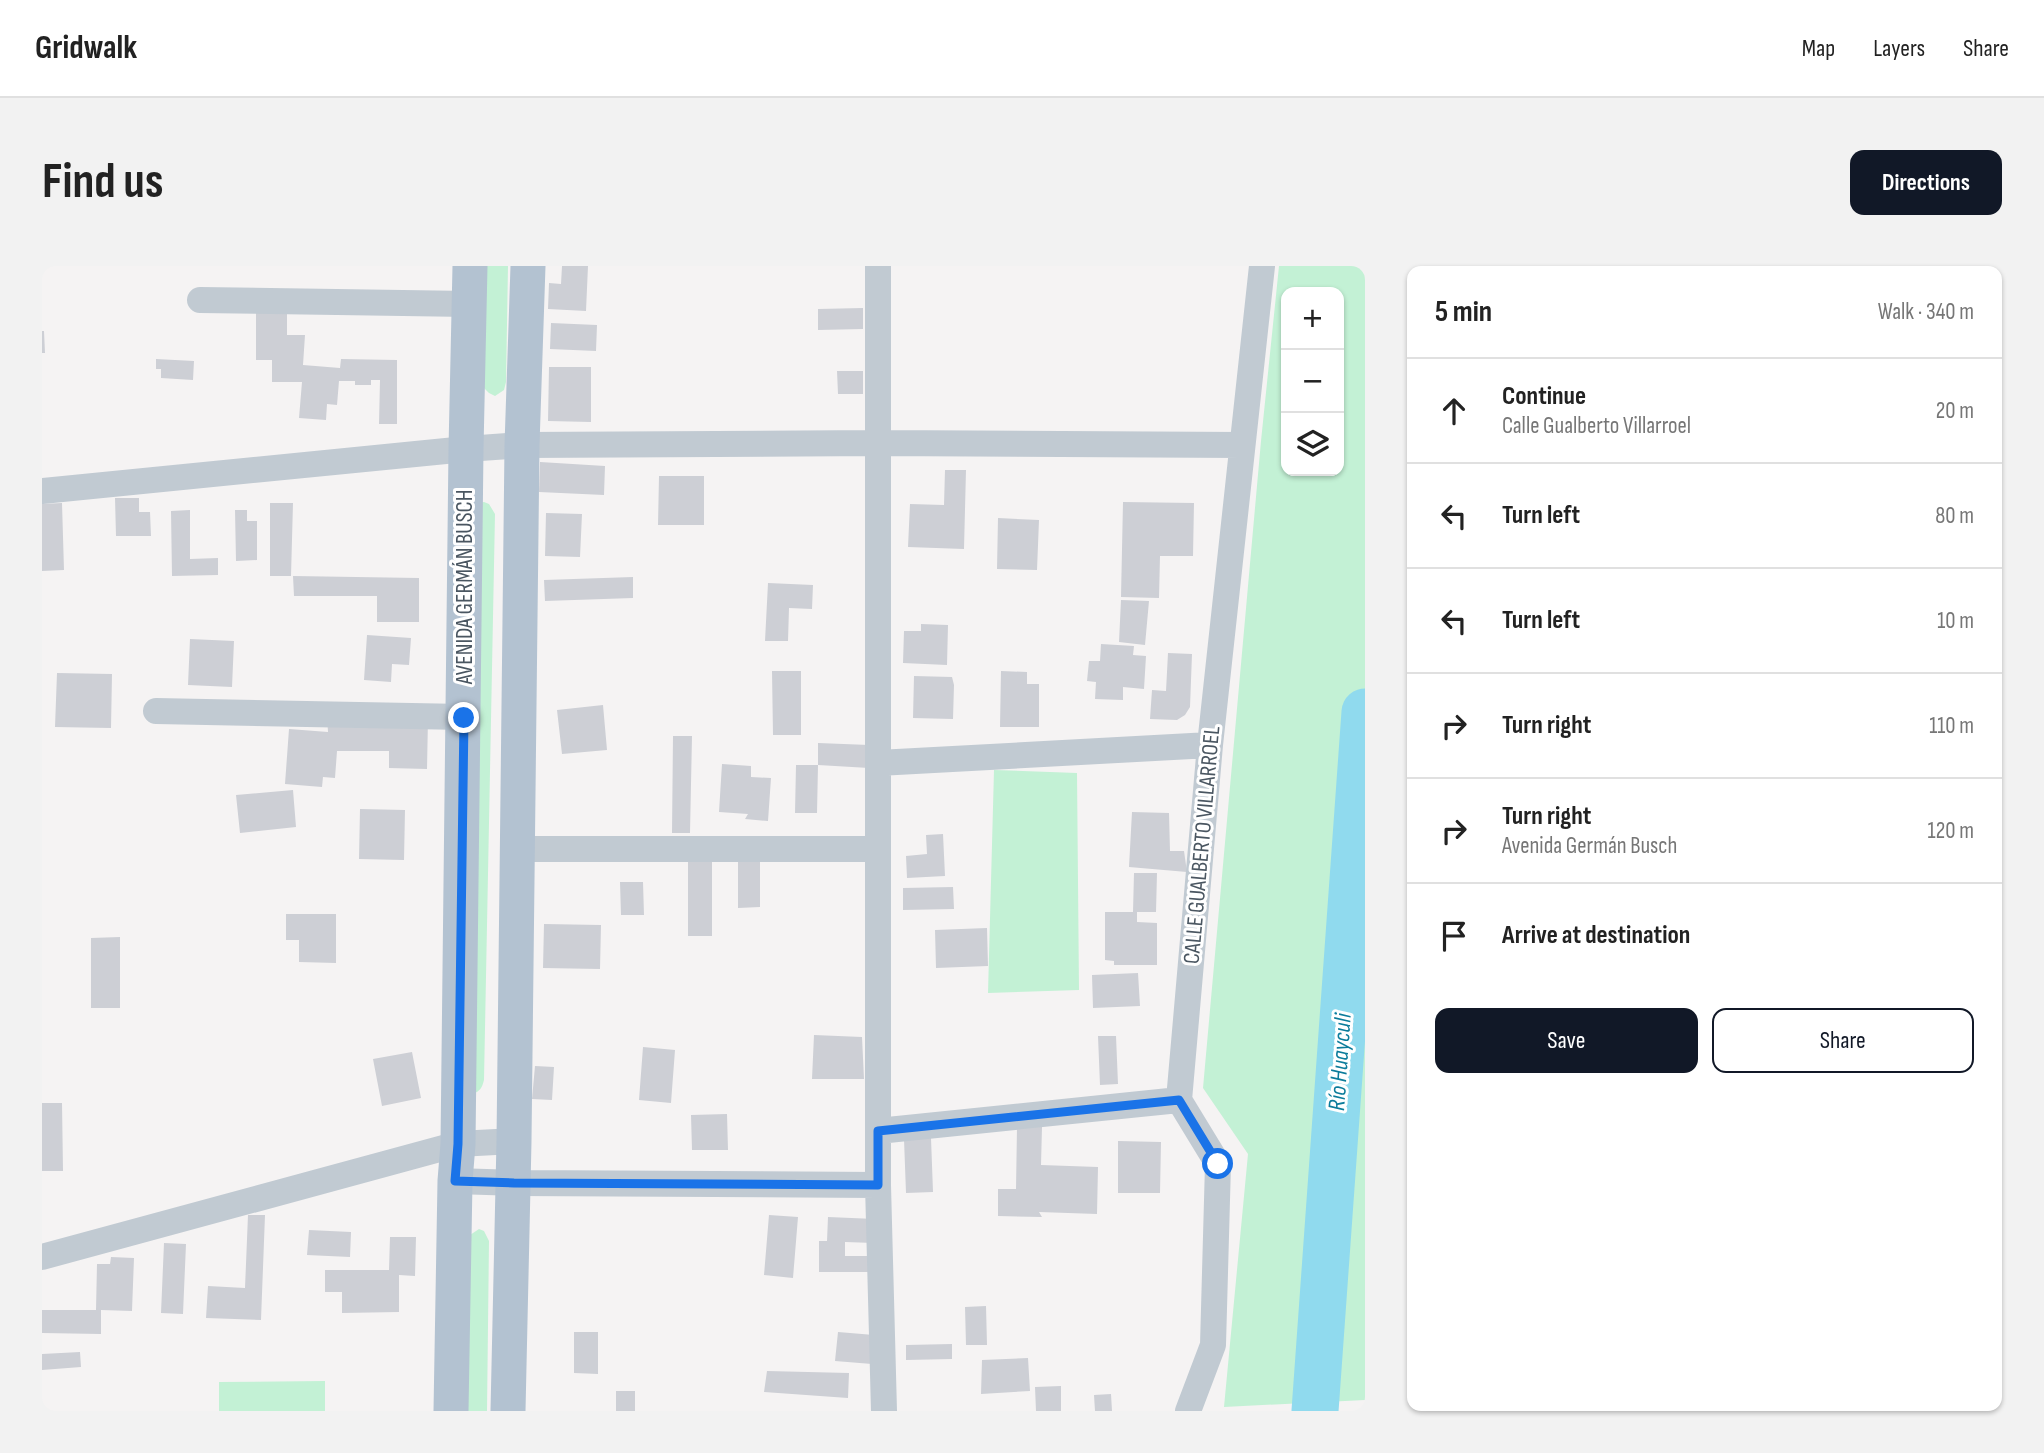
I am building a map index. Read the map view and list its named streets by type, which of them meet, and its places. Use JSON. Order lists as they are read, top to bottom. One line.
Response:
{"streets":{"main road":["AVENIDA GERMÁN BUSCH"],"street":["CALLE GUALBERTO VILLARROEL"]},"water":["Río Huayculi"],"page":{"header":"Gridwalk","nav":["Map","Layers","Share"],"buttons":["Directions",["Save","Share"]],"title":"Find us","heading":["5 min","Walk · 340 m"],"map_buttons":["+","−"],"list":[["Continue","Calle Gualberto Villarroel","20 m"],["Turn left","80 m"],["Turn left","10 m"],["Turn right","110 m"],["Turn right","Avenida Germán Busch","120 m"],"Arrive at destination"]}}
